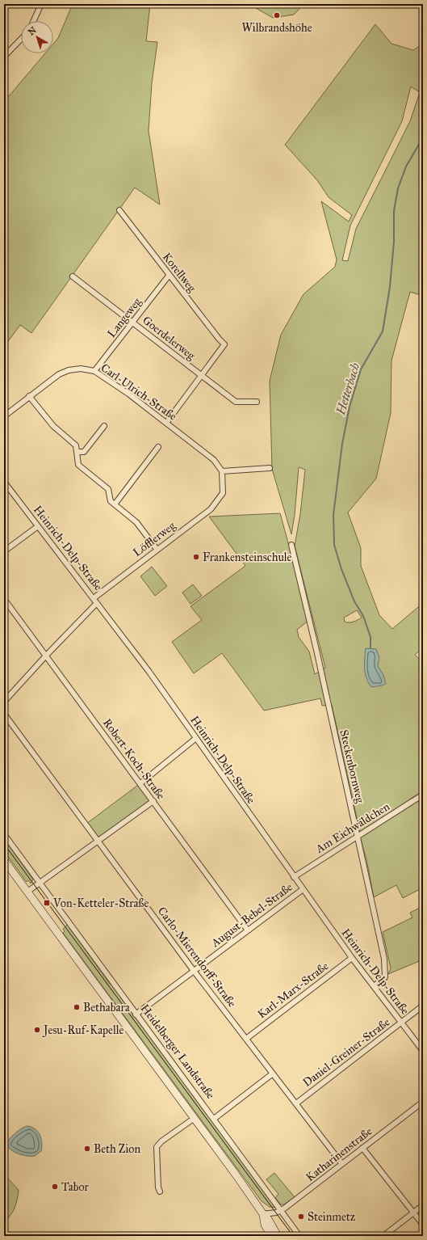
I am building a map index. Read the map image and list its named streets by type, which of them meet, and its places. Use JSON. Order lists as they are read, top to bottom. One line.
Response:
{"streets":{"street":["Korellweg","Langeweg","Goerdelerweg","Carl-Ulrich-Straße","Löfflerweg","Heinrich-Delp-Straße","Robert-Koch-Straße","Steckenbornweg","Am Eichwäldchen","August-Bebel-Straße","Carlo-Mierendorff-Straße","Karl-Marx-Straße","Heidelberger Landstraße","Daniel-Greiner-Straße","Katharinenstraße"]},"crossings":[["Korellweg","Langeweg"],["Korellweg","Goerdelerweg"],["Langeweg","Goerdelerweg"],["Langeweg","Carl-Ulrich-Straße"],["Carl-Ulrich-Straße","Löfflerweg"],["Löfflerweg","Heinrich-Delp-Straße"],["Heinrich-Delp-Straße","Steckenbornweg"],["Heinrich-Delp-Straße","Am Eichwäldchen"],["Heinrich-Delp-Straße","August-Bebel-Straße"],["Heinrich-Delp-Straße","Karl-Marx-Straße"],["Heinrich-Delp-Straße","Daniel-Greiner-Straße"],["Robert-Koch-Straße","August-Bebel-Straße"],["Steckenbornweg","Am Eichwäldchen"],["August-Bebel-Straße","Carlo-Mierendorff-Straße"],["August-Bebel-Straße","Heidelberger Landstraße"],["Carlo-Mierendorff-Straße","Karl-Marx-Straße"],["Carlo-Mierendorff-Straße","Daniel-Greiner-Straße"],["Carlo-Mierendorff-Straße","Katharinenstraße"],["Heidelberger Landstraße","Katharinenstraße"]],"water":["Hetterbach"],"places":{"other":["Wilbrandshöhe","Frankensteinschule","Bethabara","Jesu-Ruf-Kapelle","Beth Zion","Tabor","Steinmetz"],"transit":["Von-Ketteler-Straße"]},"north":"top left"}
